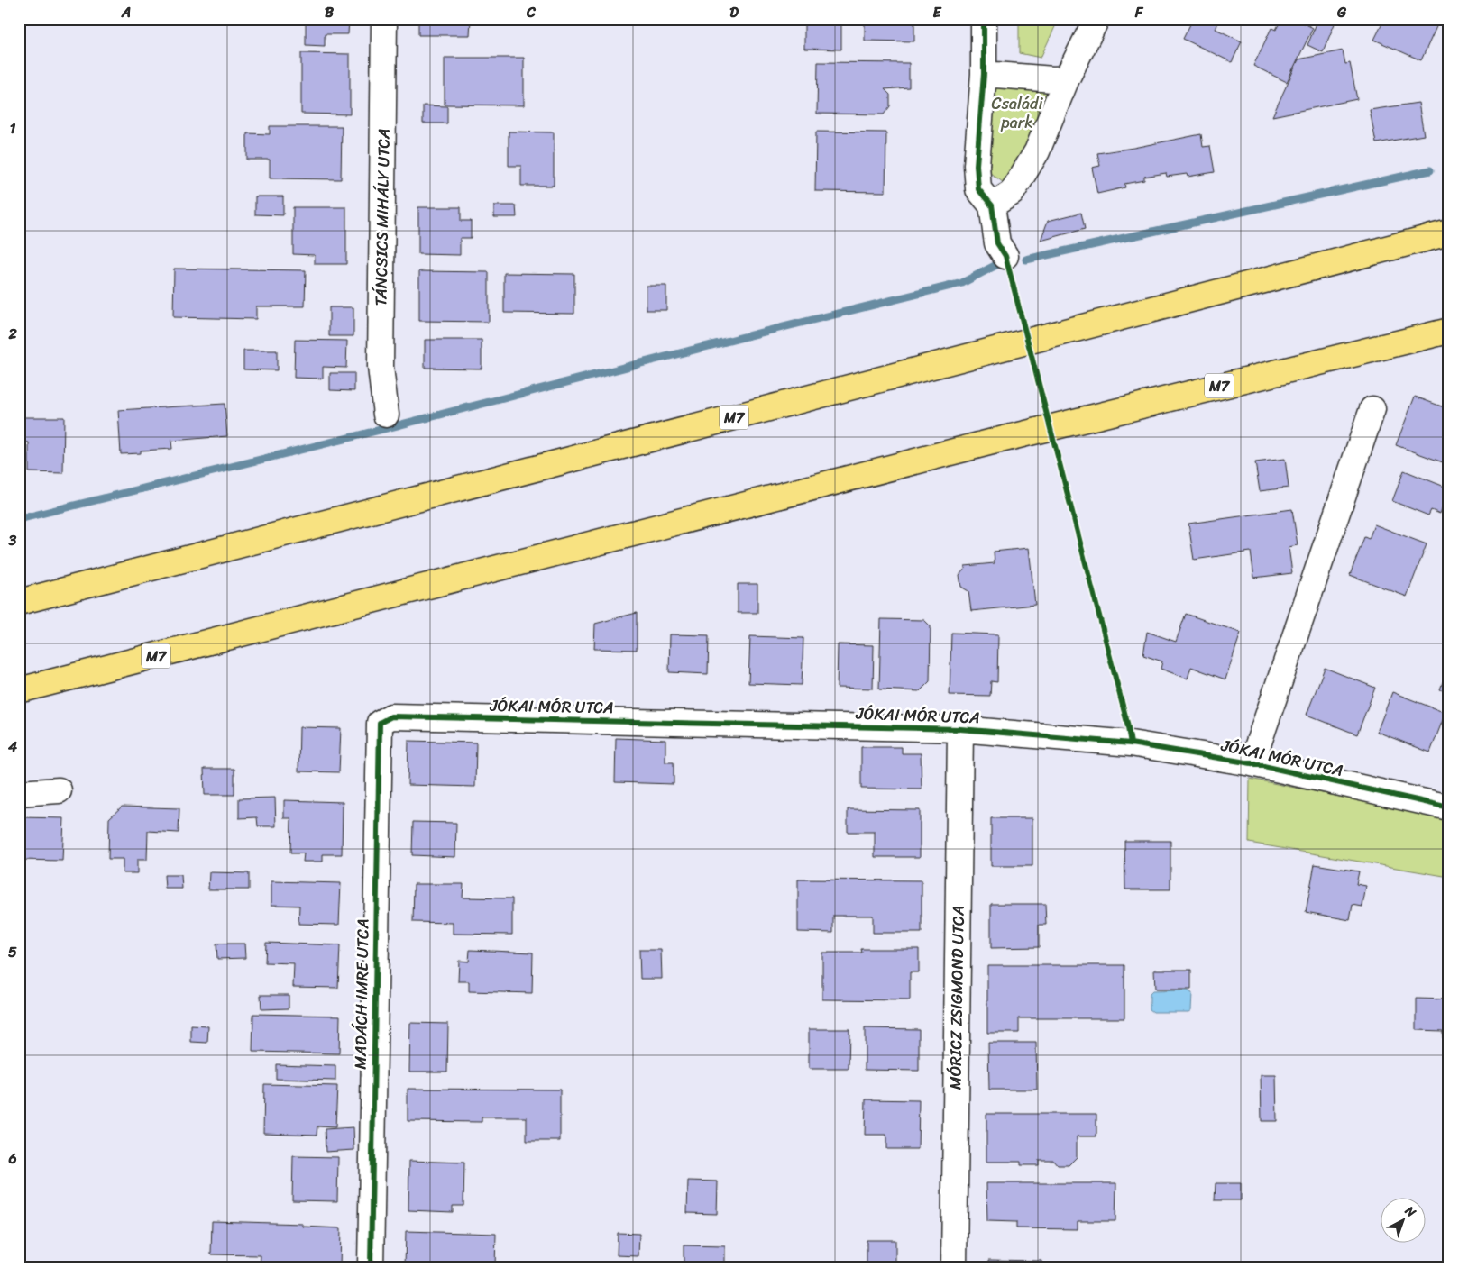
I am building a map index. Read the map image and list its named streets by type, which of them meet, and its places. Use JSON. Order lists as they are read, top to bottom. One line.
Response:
{"streets":{"highway":["M7"],"street":["TÁNCSICS MIHÁLY UTCA","JÓKAI MÓR UTCA","MADÁCH IMRE UTCA","MÓRICZ ZSIGMOND UTCA"]},"crossings":[["JÓKAI MÓR UTCA","MADÁCH IMRE UTCA"],["JÓKAI MÓR UTCA","MÓRICZ ZSIGMOND UTCA"]],"parks":["Családi park"],"north":"top right","grid":{"columns":["A","B","C","D","E","F","G"],"rows":["1","2","3","4","5","6"]}}
